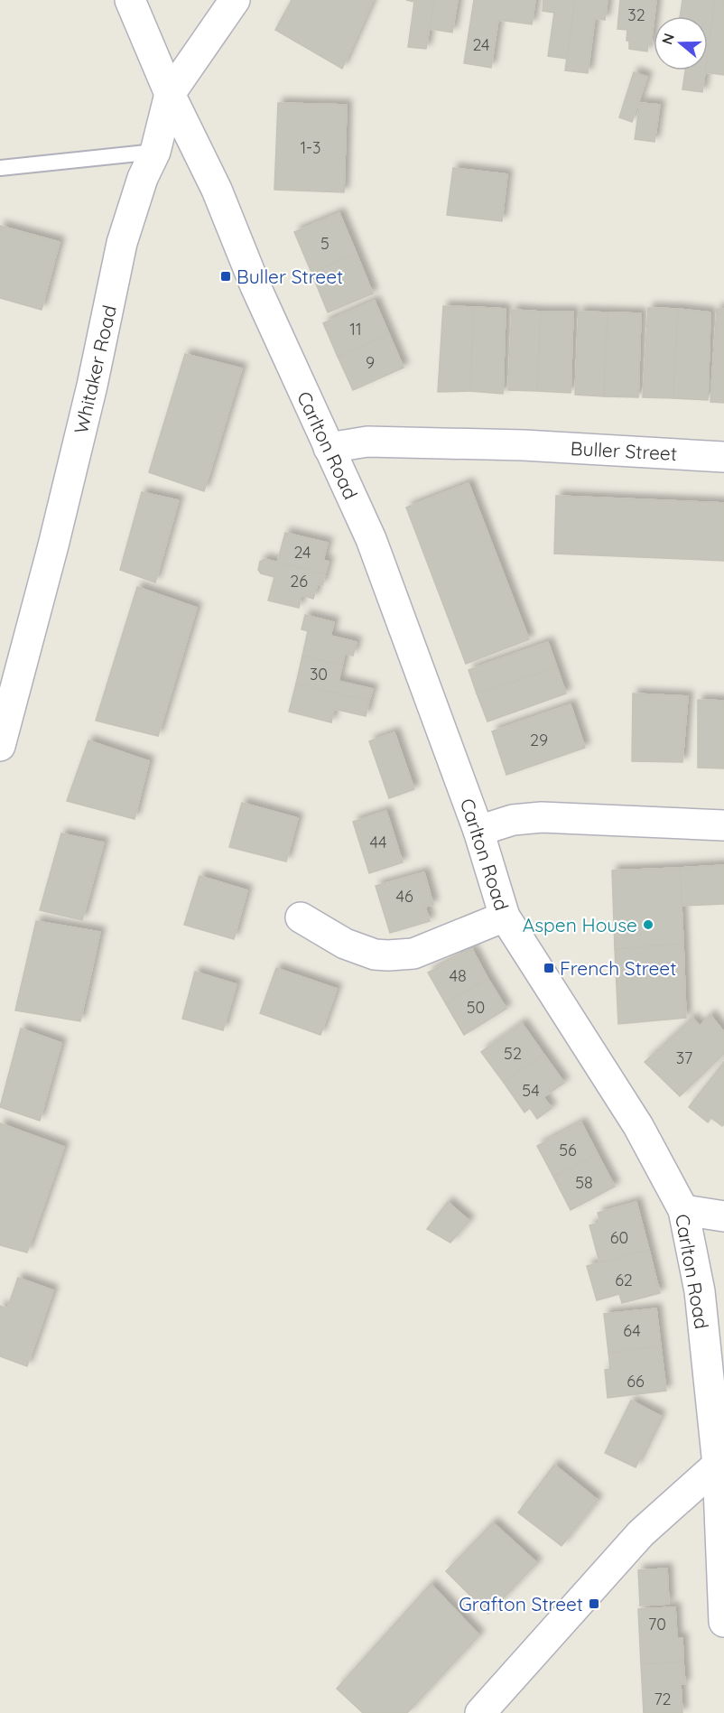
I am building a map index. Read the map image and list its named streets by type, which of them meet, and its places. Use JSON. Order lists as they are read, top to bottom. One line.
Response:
{"streets":{"street":["Whitaker Road","Carlton Road","Buller Street"]},"crossings":[["Whitaker Road","Carlton Road"],["Carlton Road","Buller Street"]],"places":{"transit":["Buller Street","French Street","Grafton Street"],"other":["Aspen House"]},"house_numbers":["32","24","1-3","5","11","9","24","26","30","29","44","46","48","50","52","37","54","56","58","60","62","64","66","70","72"],"north":"left"}
